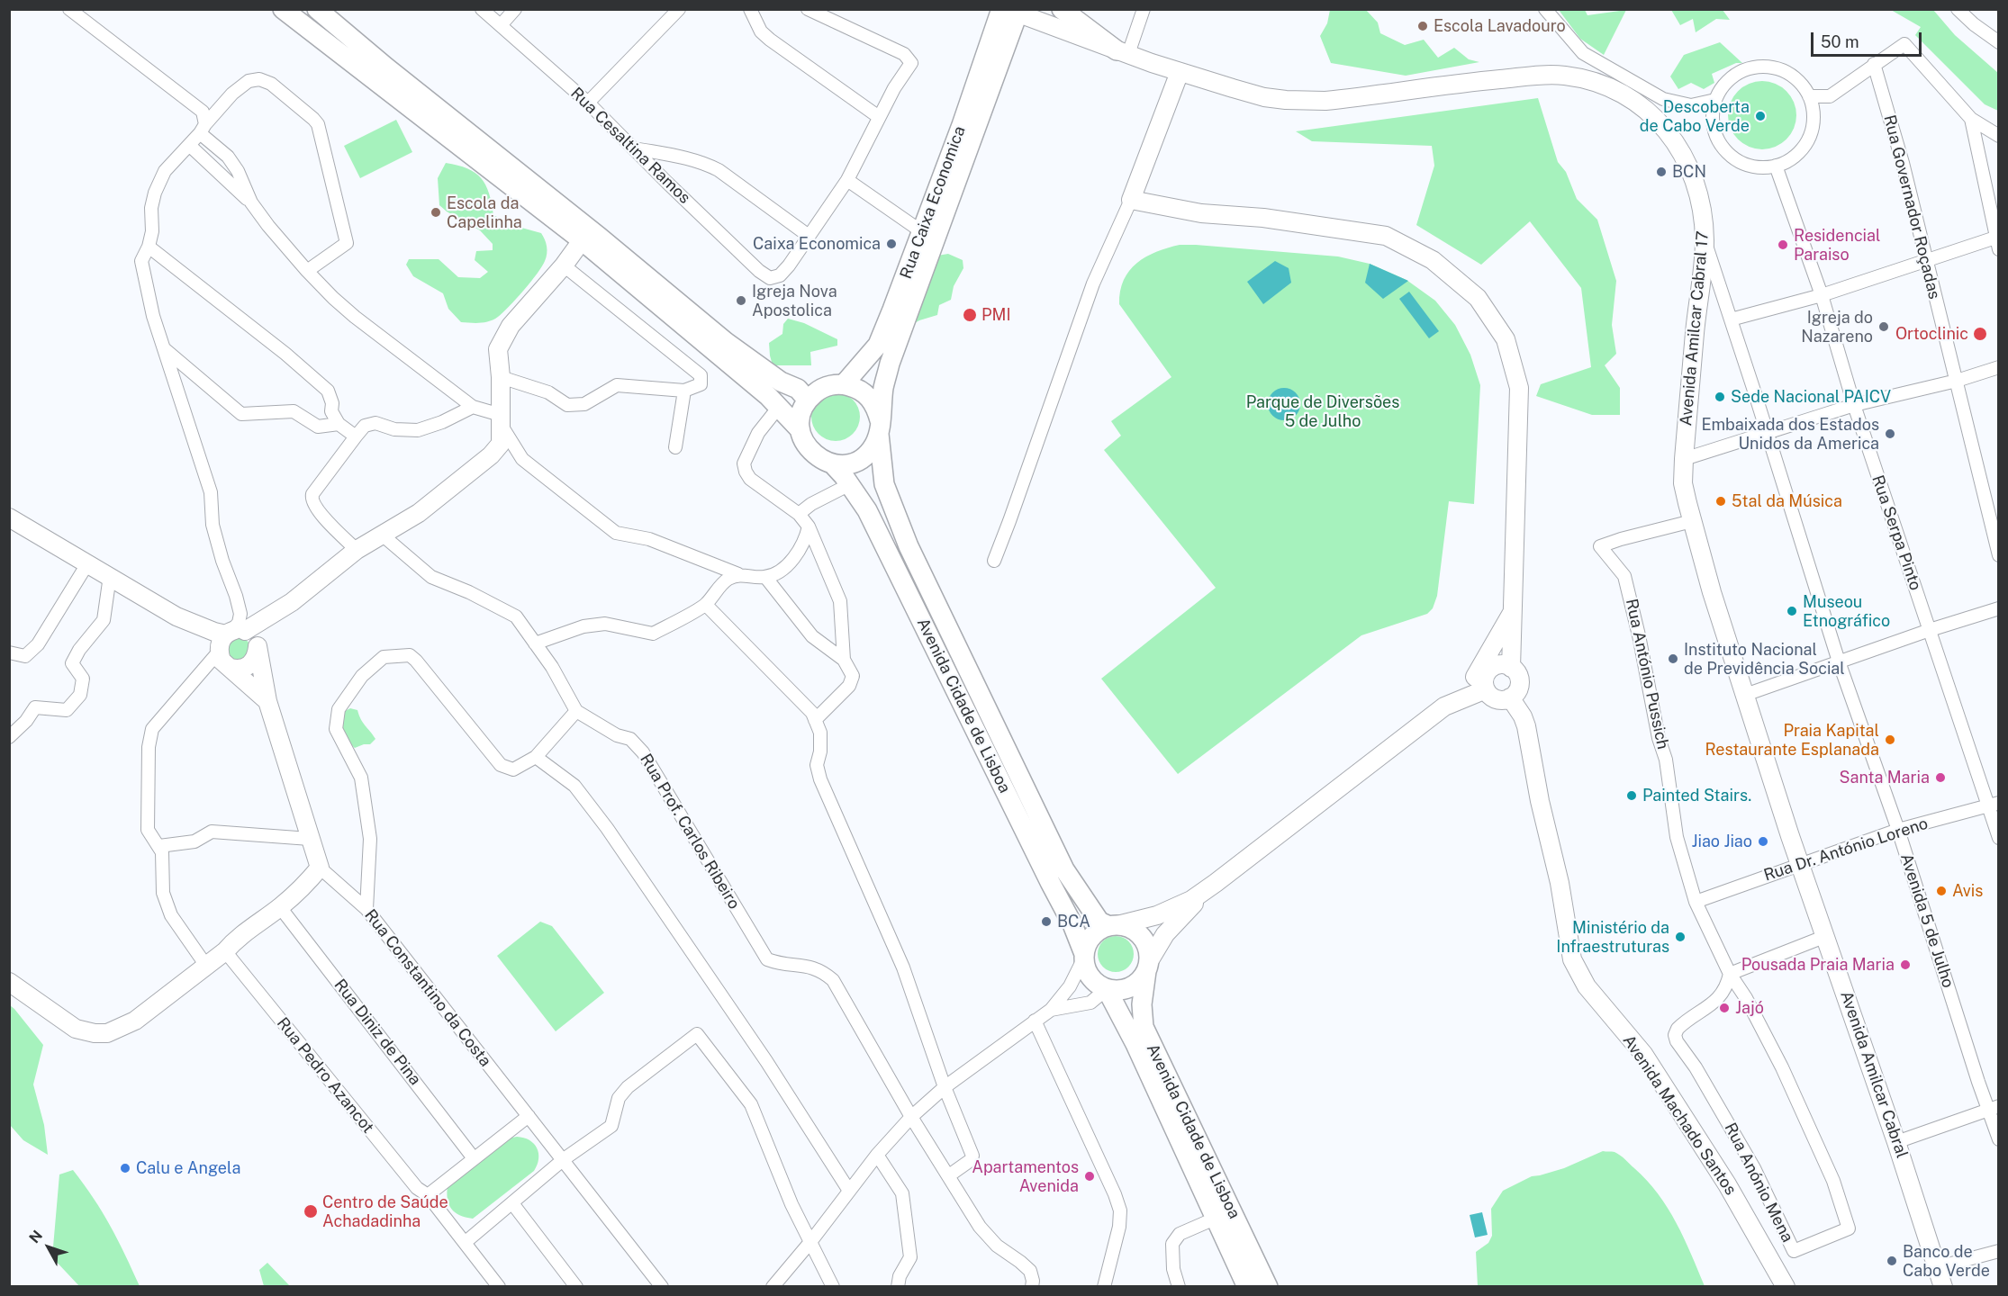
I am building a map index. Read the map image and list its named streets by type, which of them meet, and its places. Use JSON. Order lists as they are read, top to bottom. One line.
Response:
{"streets":{"main road":["Rua Caixa Economica","Avenida Cidade de Lisboa"],"street":["Rua Cesaltina Ramos","Rua Governador Roçadas","Avenida Amilcar Cabral 17","Rua Serpa Pinto","Rua António Pussich","Rua Prof. Carlos Ribeiro","Rua Dr. António Loreno","Avenida 5 de Julho","Rua Constantino da Costa","Rua Diniz de Pina","Avenida Amilcar Cabral","Rua Pedro Azancot","Avenida Machado Santos","Rua Anónio Mena"]},"crossings":[["Rua Caixa Economica","Avenida Cidade de Lisboa"],["Avenida Amilcar Cabral 17","Rua António Pussich"],["Avenida Amilcar Cabral 17","Rua Dr. António Loreno"],["Avenida Amilcar Cabral 17","Avenida 5 de Julho"],["Avenida Amilcar Cabral 17","Avenida Amilcar Cabral"],["Rua Serpa Pinto","Rua Dr. António Loreno"],["Rua António Pussich","Rua Dr. António Loreno"],["Rua António Pussich","Rua Anónio Mena"],["Rua Dr. António Loreno","Avenida 5 de Julho"],["Rua Dr. António Loreno","Avenida Amilcar Cabral"],["Rua Dr. António Loreno","Rua Anónio Mena"]],"parks":["Parque de Diversões 5 de Julho"],"places":["Escola Lavadouro","Descoberta de Cabo Verde","BCN","Escola da Capelinha","Caixa Economica","Residencial Paraiso","Igreja Nova Apostolica","PMI","Igreja do Nazareno","Ortoclinic","Sede Nacional PAICV","Embaixada dos Estados Unidos da America","5tal da Música","Museou Etnográfico","Instituto Nacional de Previdência Social","Praia Kapital Restaurante Esplanada","Santa Maria","Painted Stairs.","Jiao Jiao","Avis","BCA","Ministério da Infraestruturas","Pousada Praia Maria","Jajó","Calu e Angela","Apartamentos Avenida","Centro de Saúde Achadadinha","Banco de Cabo Verde"],"scale_bar":"50 m","north":"top left"}
